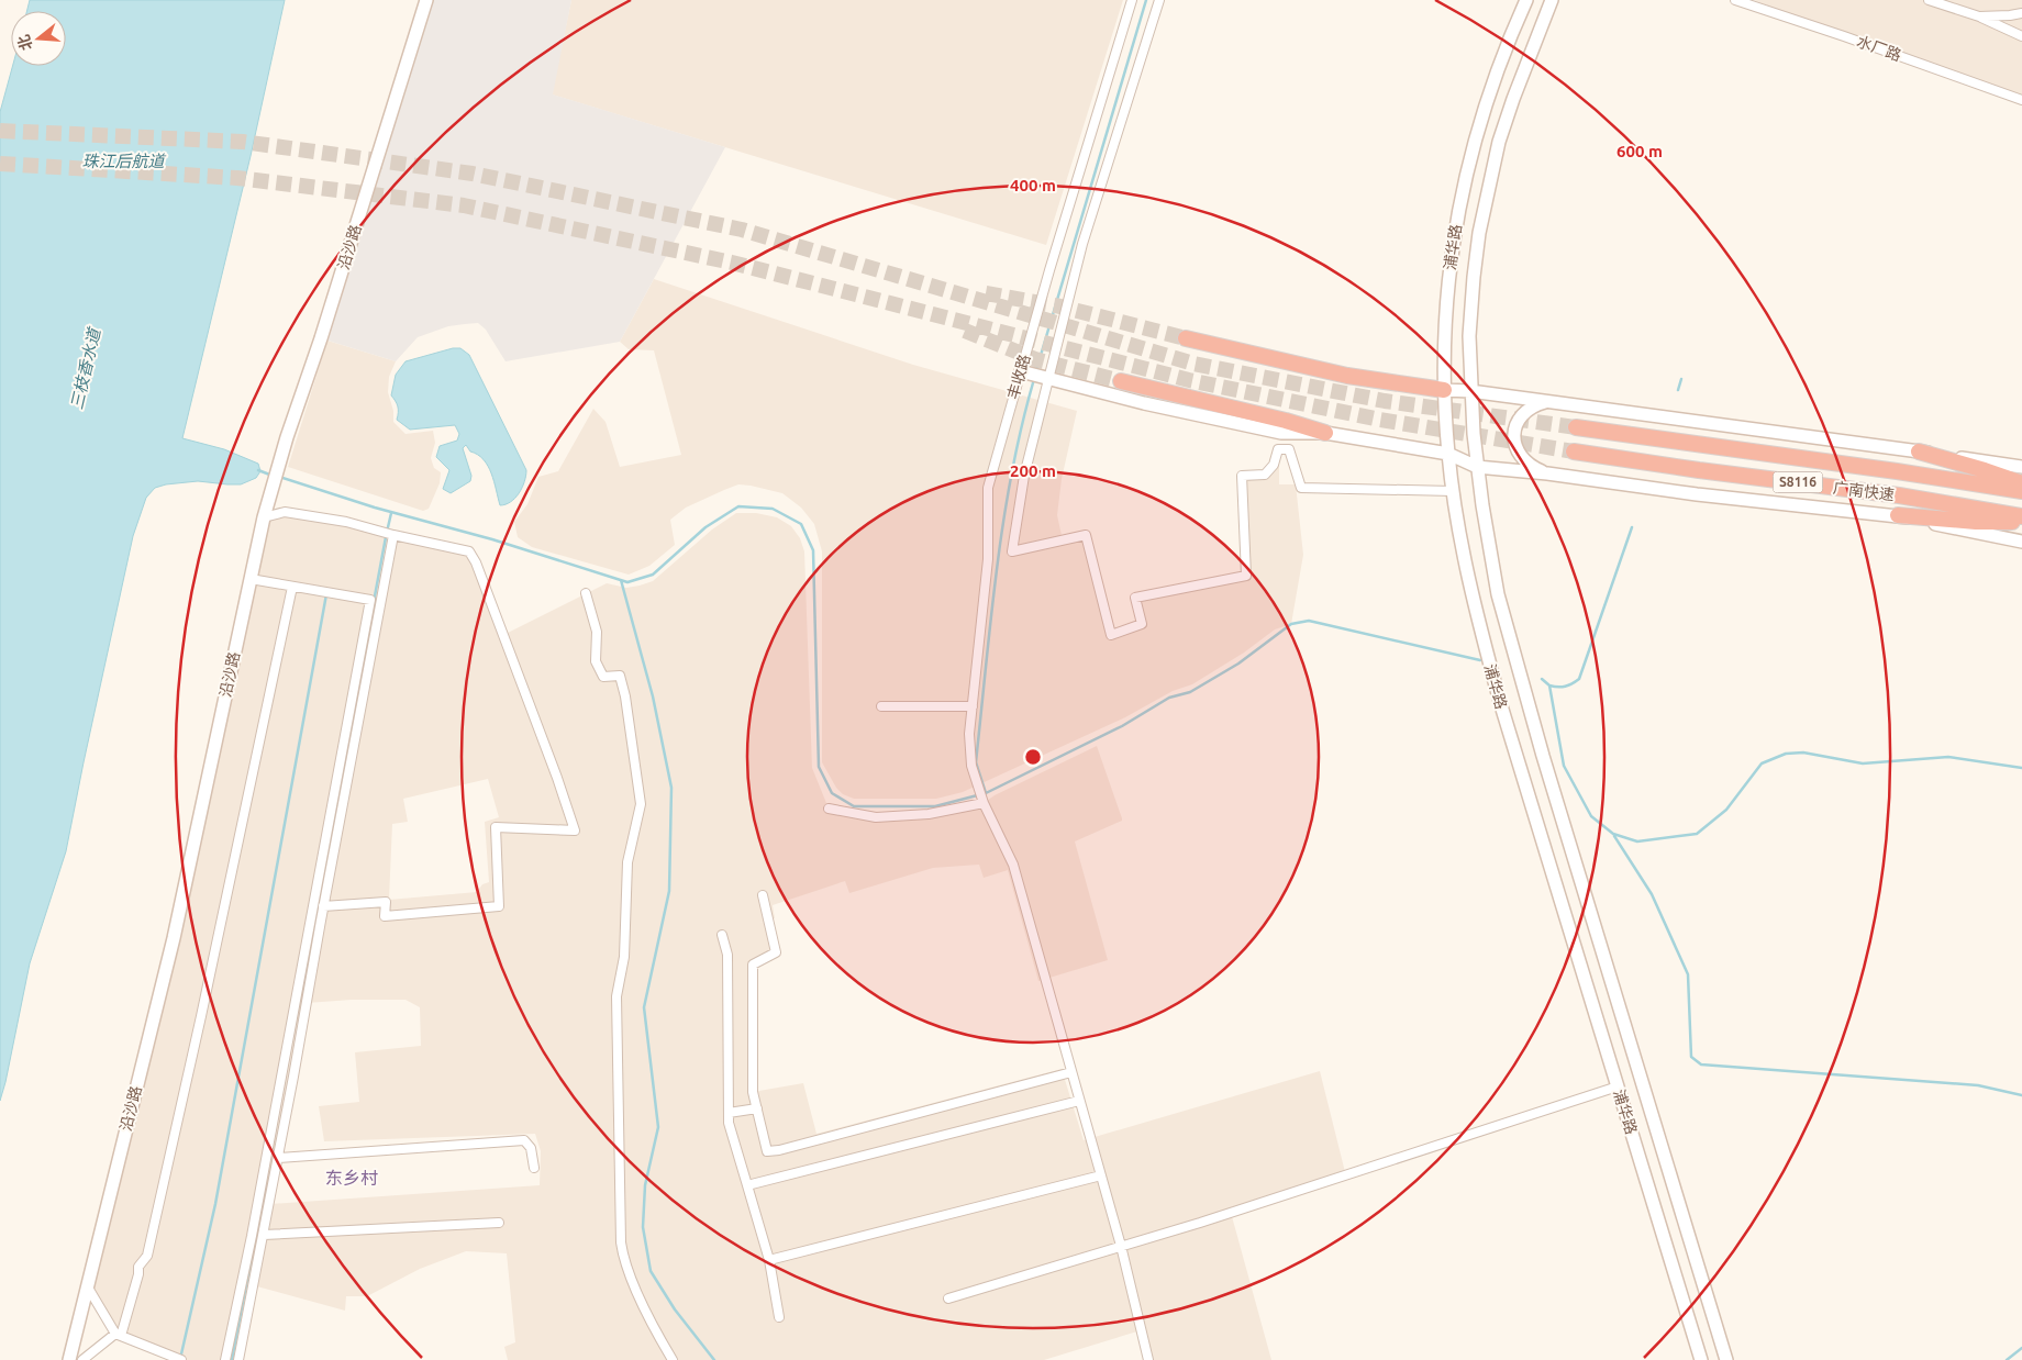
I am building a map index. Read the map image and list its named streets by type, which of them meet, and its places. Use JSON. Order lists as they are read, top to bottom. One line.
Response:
{"streets":{"highway":["S8116","广南快速"],"main road":["沿沙路","浦华路"],"street":["水厂路","丰收路"]},"districts":["东乡村"],"water":["珠江后航道","三枝香水道"],"north":"left","rings":["600 m","400 m","200 m"]}
